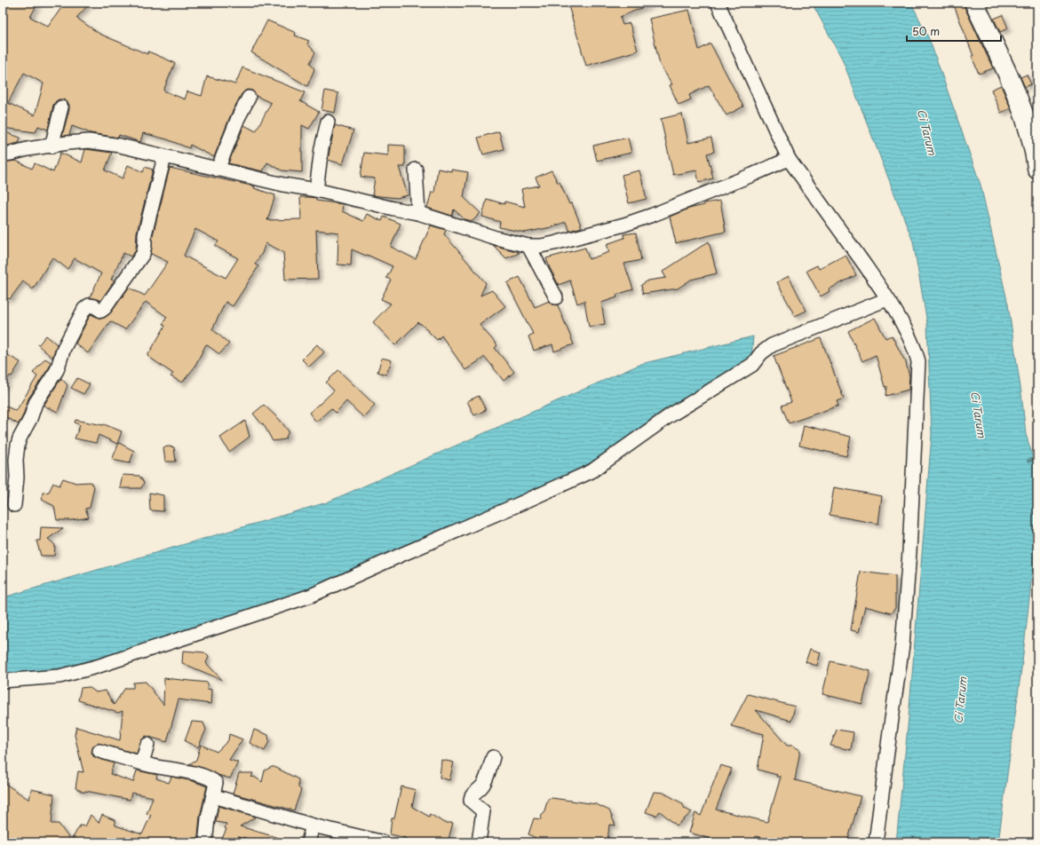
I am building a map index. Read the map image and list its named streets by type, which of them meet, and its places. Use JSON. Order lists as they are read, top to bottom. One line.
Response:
{"water":["Ci Tarum"],"scale_bar":"50 m"}
